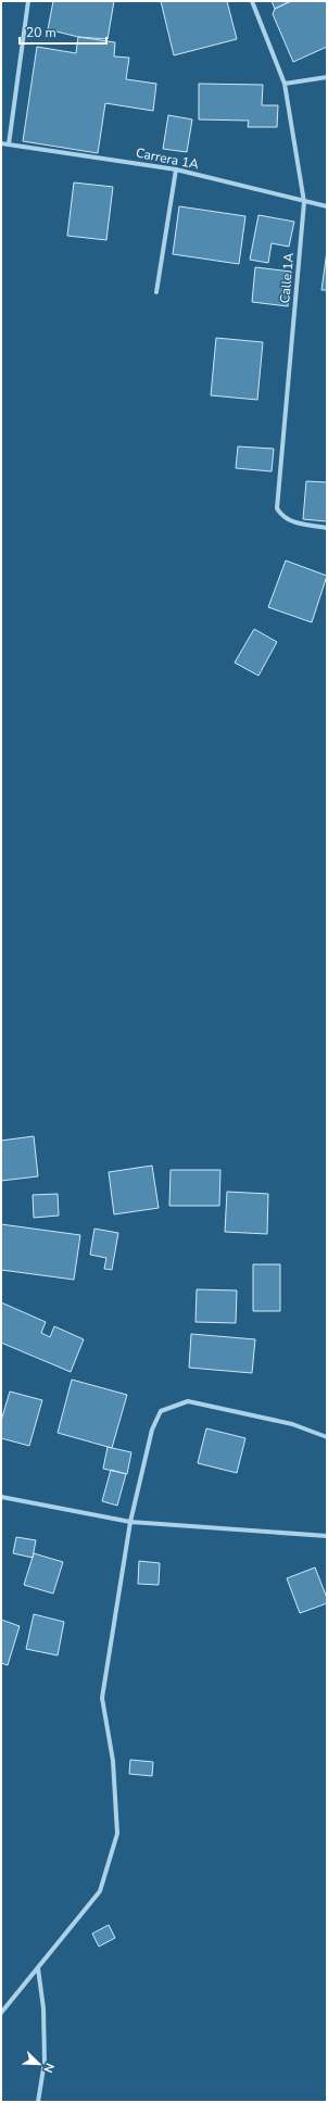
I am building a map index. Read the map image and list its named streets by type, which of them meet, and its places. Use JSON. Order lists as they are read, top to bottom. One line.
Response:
{"streets":{"street":["Carrera 1A","Calle 1A"]},"crossings":[["Carrera 1A","Calle 1A"]],"scale_bar":"20 m","north":"bottom right"}
